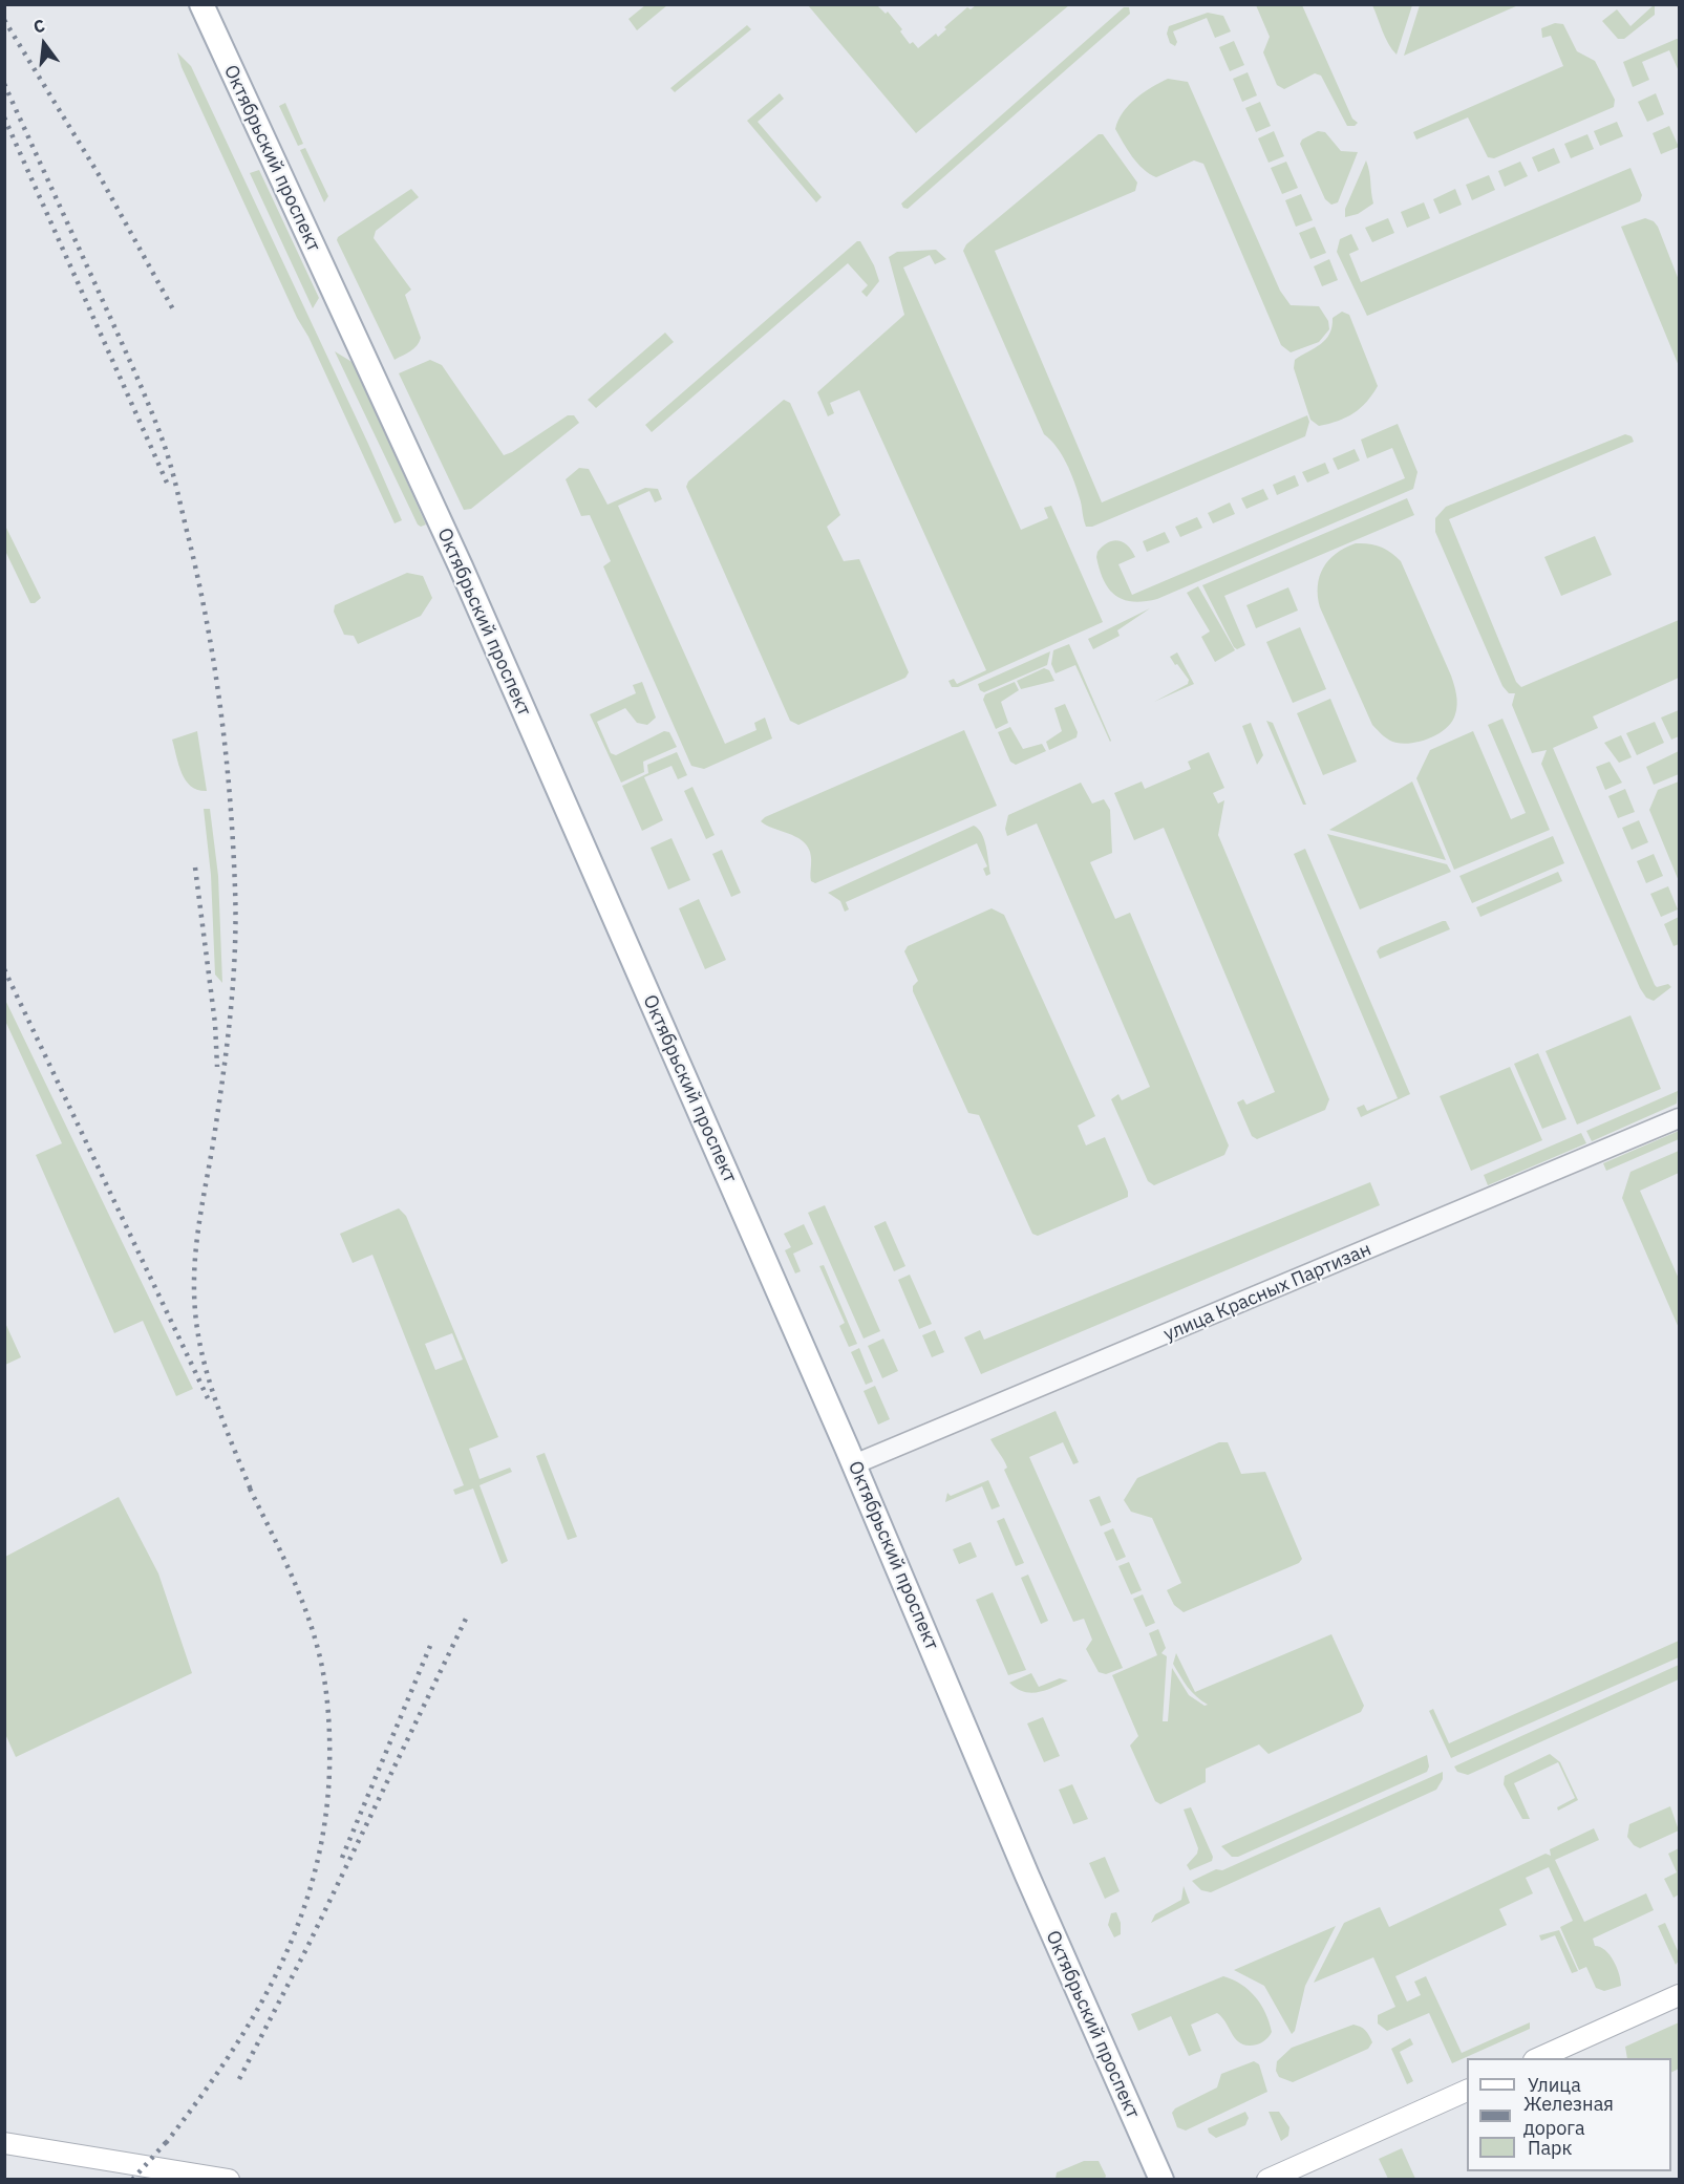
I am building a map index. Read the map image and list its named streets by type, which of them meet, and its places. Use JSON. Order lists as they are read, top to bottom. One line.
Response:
{"streets":{"main road":["Октябрьский проспект"],"street":["улица Красных Партизан"]},"crossings":[["Октябрьский проспект","улица Красных Партизан"]],"legend":["Улица","Железная дорога","Парк"],"north":"top"}
